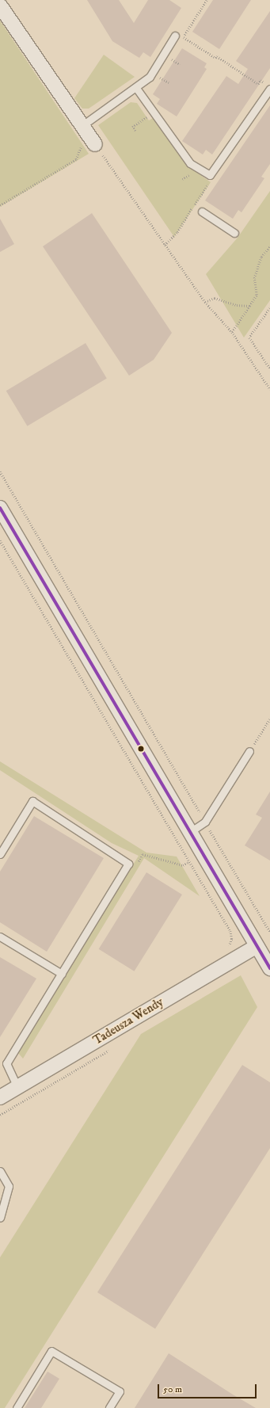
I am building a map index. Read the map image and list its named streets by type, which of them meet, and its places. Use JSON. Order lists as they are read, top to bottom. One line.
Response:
{"streets":{"street":["Tadeusza Wendy"]},"scale_bar":"50 m"}
